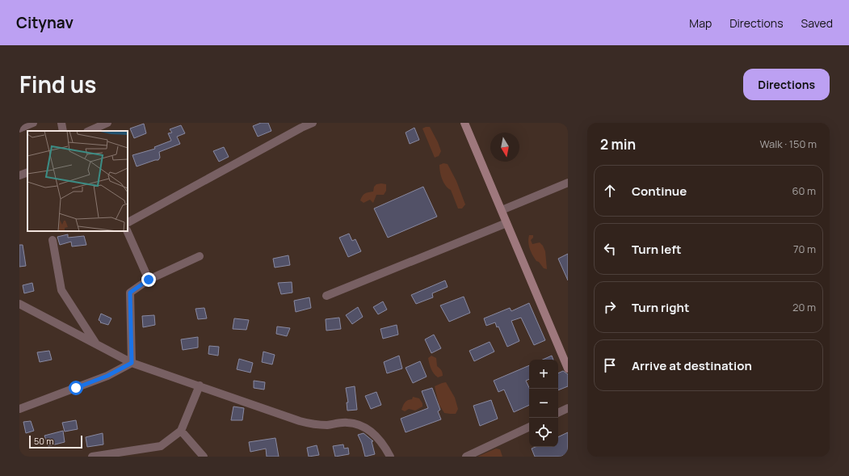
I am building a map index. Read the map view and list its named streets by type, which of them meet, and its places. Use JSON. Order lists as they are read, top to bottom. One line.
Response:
{"scale_bar":"50 m","north":"bottom","page":{"header":"Citynav","nav":["Map","Directions","Saved"],"title":"Find us","buttons":"Directions","heading":["2 min","Walk · 150 m"],"list":[["Continue","60 m"],["Turn left","70 m"],["Turn right","20 m"],"Arrive at destination"],"map_buttons":["+","−"],"scale":"50 m"}}
